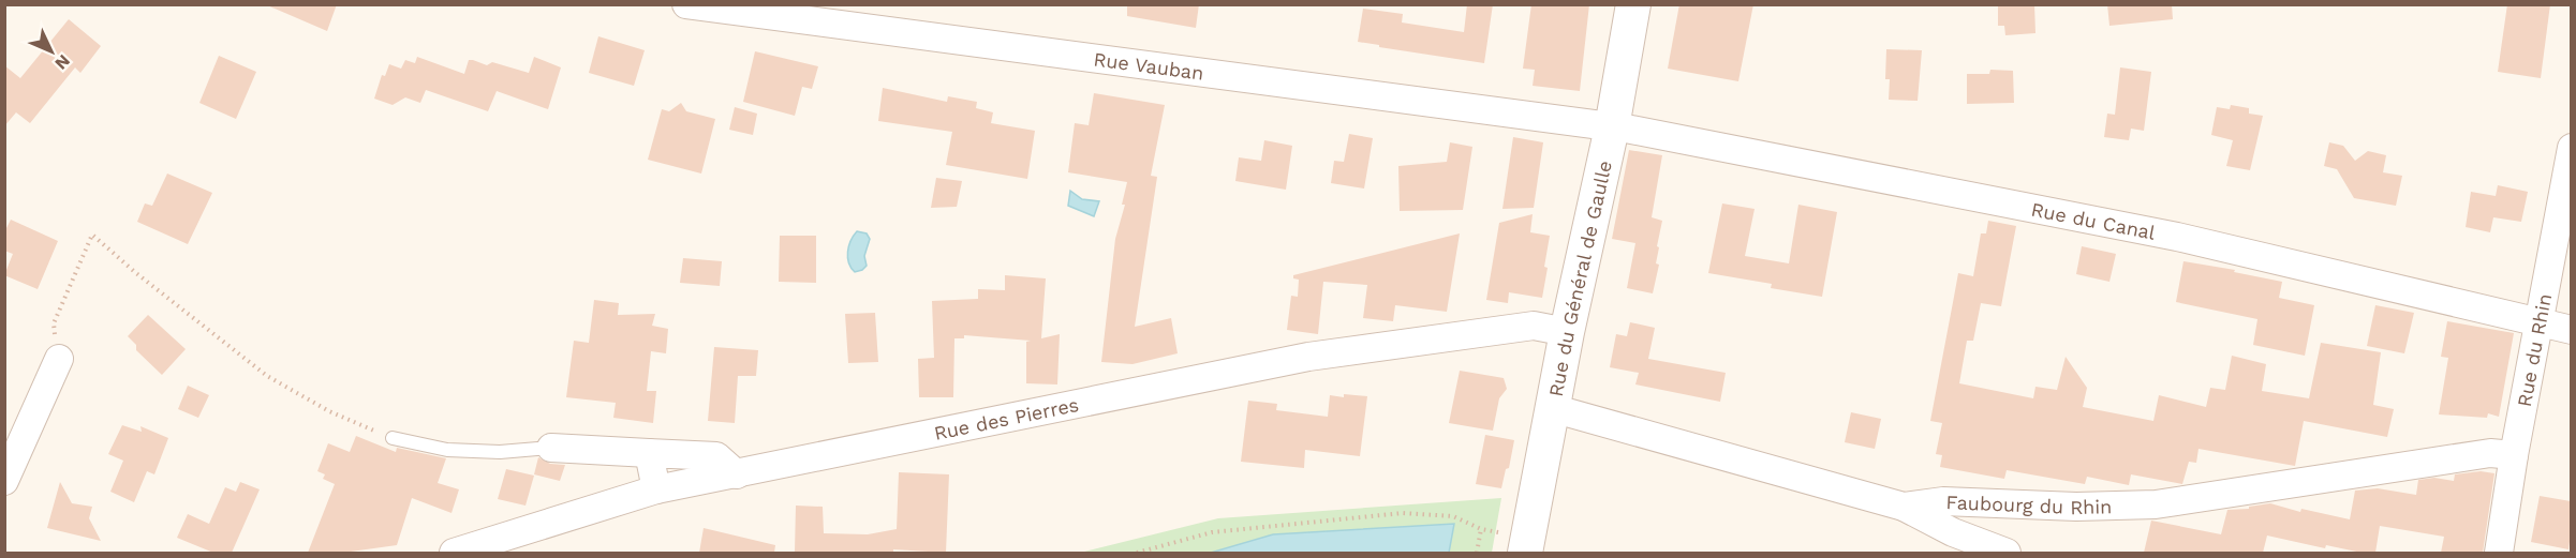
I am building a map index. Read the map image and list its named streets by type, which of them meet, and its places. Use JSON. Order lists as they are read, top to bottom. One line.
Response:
{"streets":{"street":["Rue Vauban","Rue du Canal","Rue du Général de Gaulle","Rue du Rhin","Rue des Pierres","Faubourg du Rhin"]},"crossings":[["Rue Vauban","Rue du Canal"],["Rue Vauban","Rue du Général de Gaulle"],["Rue du Canal","Rue du Général de Gaulle"],["Rue du Canal","Rue du Rhin"],["Rue du Général de Gaulle","Rue des Pierres"],["Rue du Général de Gaulle","Faubourg du Rhin"],["Rue du Rhin","Faubourg du Rhin"]],"north":"bottom right"}
